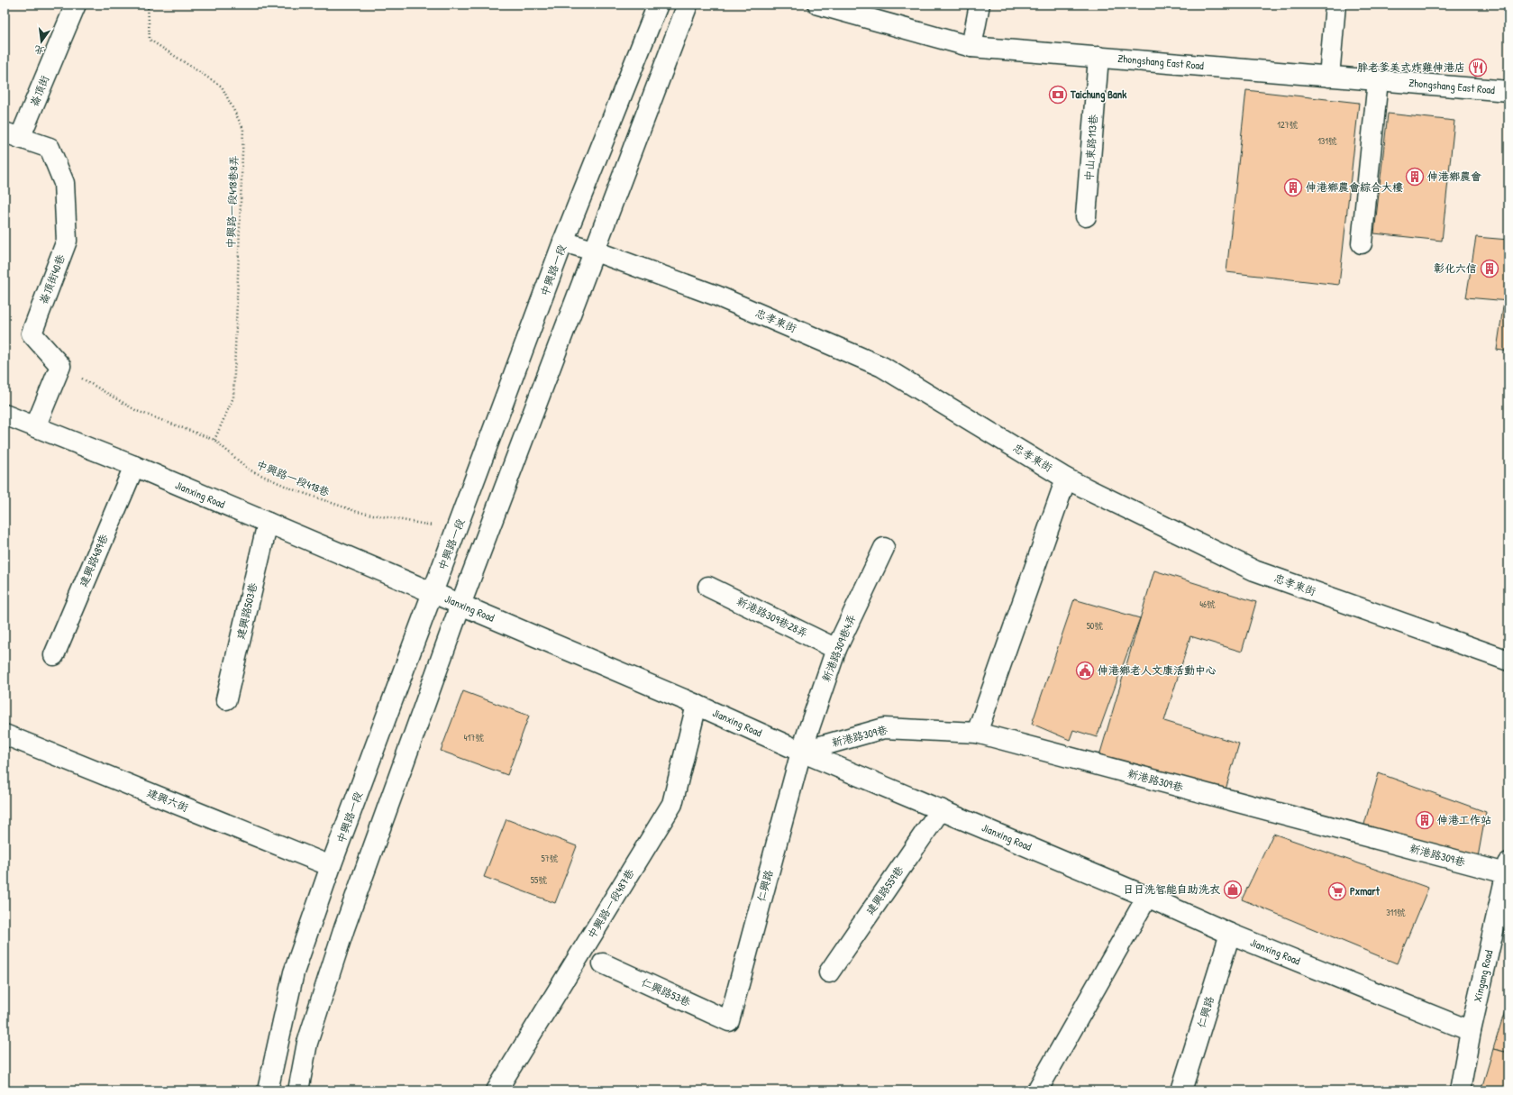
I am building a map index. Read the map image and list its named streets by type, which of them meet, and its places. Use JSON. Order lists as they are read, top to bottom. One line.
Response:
{"streets":{"street":["Zhongshang East Road","崙頂街","中山東路113巷","中興路一段","崙頂街40巷","忠孝東街","Jianxing Road","建興路489巷","建興路503巷","新港路309巷28弄","新港路309巷4弄","新港路309巷","建興六街","仁興路","建興路559巷","中興路一段487巷","Xingang Road","仁興路53巷"],"path":["中興路一段418巷8弄","中興路一段418巷"]},"crossings":[["Zhongshang East Road","中山東路113巷"],["崙頂街","崙頂街40巷"],["中興路一段418巷8弄","中興路一段418巷"],["中興路一段","忠孝東街"],["中興路一段","中興路一段418巷"],["中興路一段","Jianxing Road"],["中興路一段","建興六街"],["崙頂街40巷","中興路一段418巷"],["Jianxing Road","建興路489巷"],["Jianxing Road","建興路503巷"],["Jianxing Road","新港路309巷4弄"],["Jianxing Road","新港路309巷"],["Jianxing Road","仁興路"],["Jianxing Road","建興路559巷"],["Jianxing Road","中興路一段487巷"],["Jianxing Road","Xingang Road"],["新港路309巷28弄","新港路309巷4弄"],["新港路309巷4弄","新港路309巷"],["新港路309巷4弄","仁興路"],["新港路309巷","仁興路"],["新港路309巷","Xingang Road"],["仁興路","仁興路53巷"]],"places":{"restaurant":["胖老爹美式炸雞伸港店"],"bank":["Taichung Bank"],"building":["伸港鄉農會","伸港鄉農會綜合大樓","彰化六信","伸港工作站"],"public building":["伸港鄉老人文康活動中心"],"shop":["日日洗智能自助洗衣"],"supermarket":["Pxmart"]},"house_numbers":["127號","131號","46號","50號","417號","57號","55號","311號"],"north":"bottom"}
